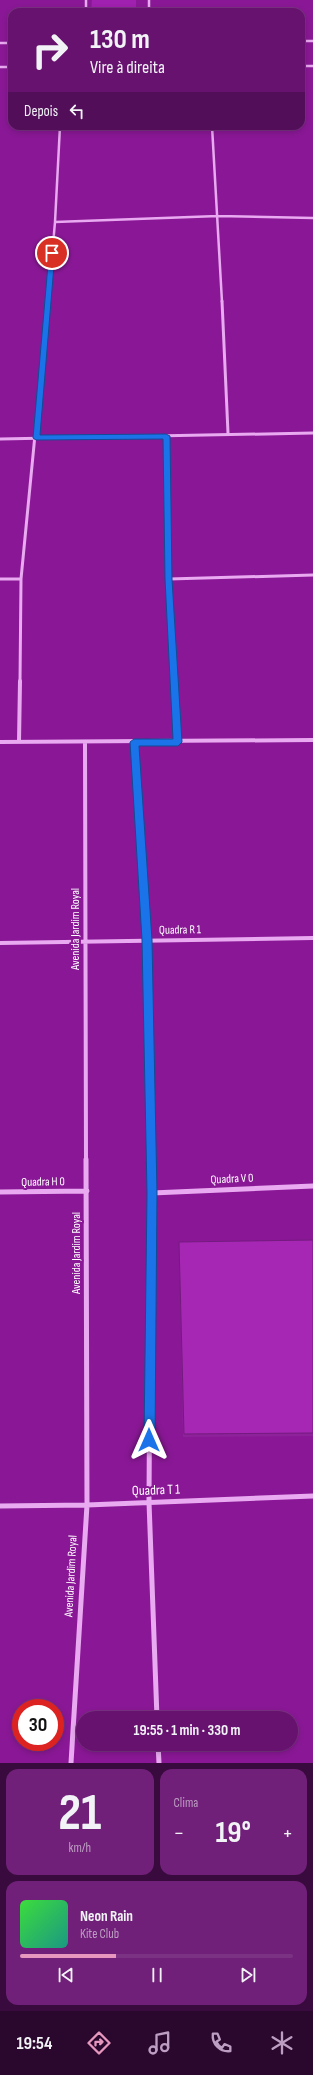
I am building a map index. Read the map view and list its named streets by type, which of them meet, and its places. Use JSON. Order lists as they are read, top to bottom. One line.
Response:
{"streets":{"street":["Avenida Jardim Royal","Quadra R 1","Quadra V 0","Quadra H 0","Quadra T 1"]},"crossings":[["Avenida Jardim Royal","Quadra R 1"],["Avenida Jardim Royal","Quadra H 0"],["Avenida Jardim Royal","Quadra T 1"]],"page":{"turn":["130 m","Vire à direita"],"then":"Depois","limit":"30","trip":"19:55 · 1 min · 330 m","tile":[["21","km/h"],"Clima"],"heat":["−","19°","+"],"song":["Neon Rain","Kite Club"],"tabs":"19:54"}}
